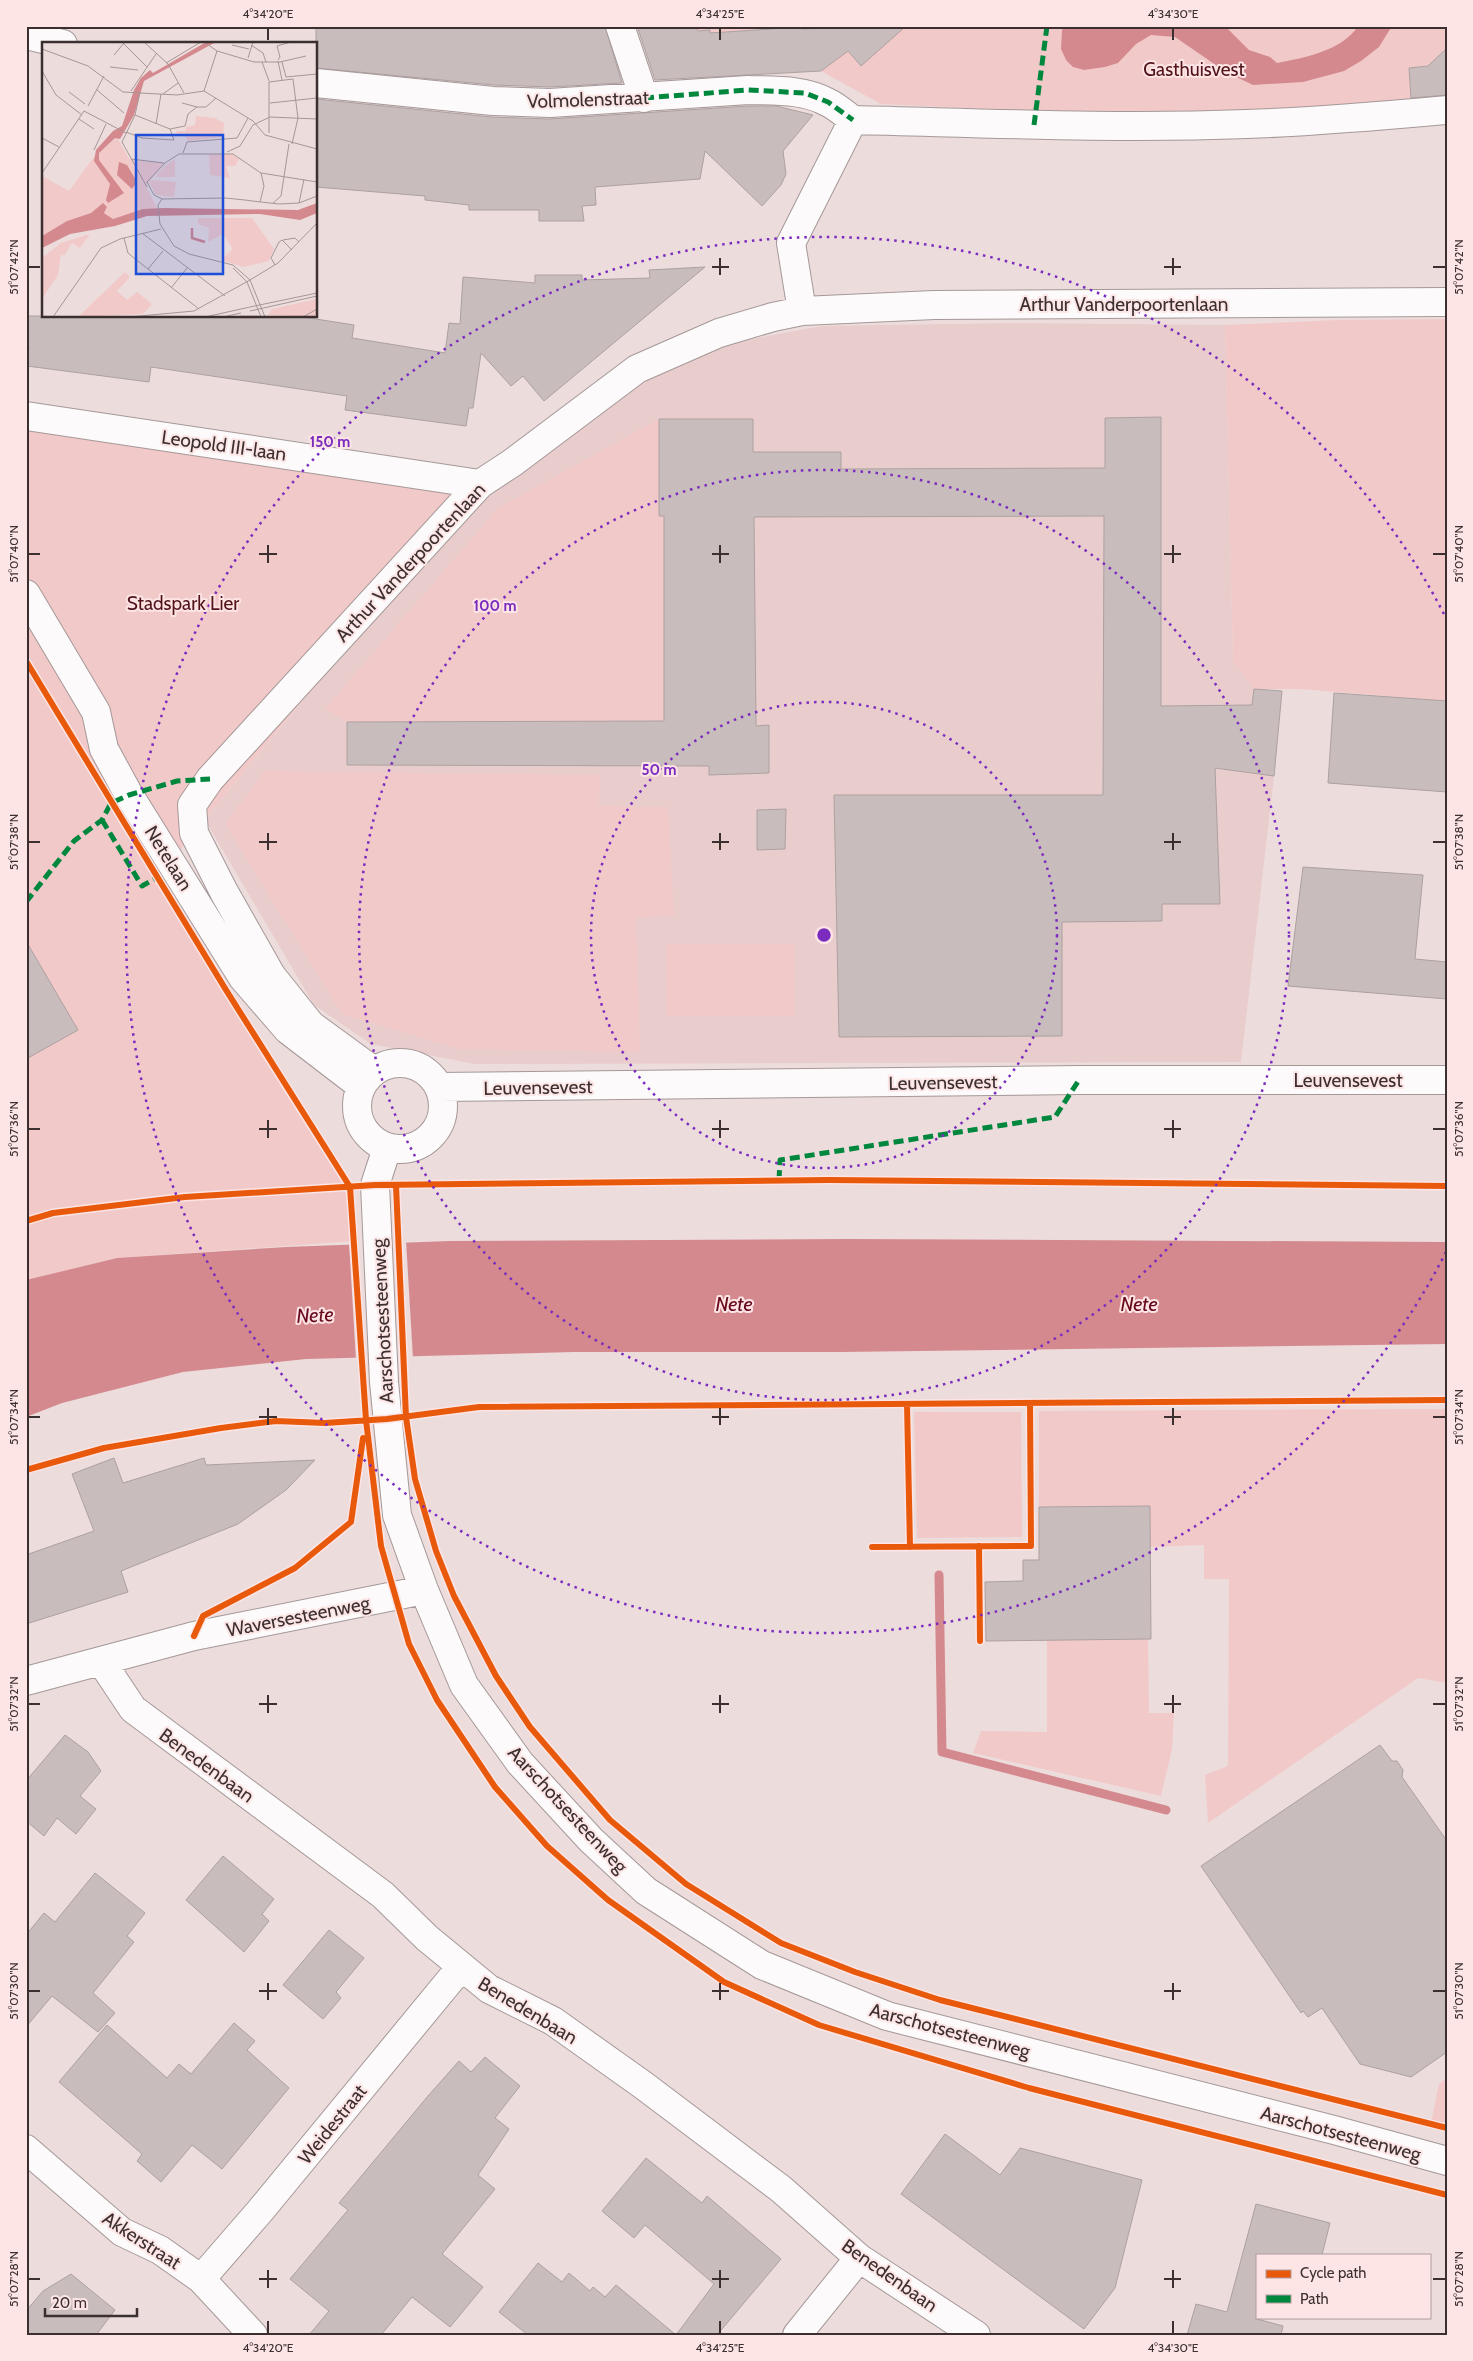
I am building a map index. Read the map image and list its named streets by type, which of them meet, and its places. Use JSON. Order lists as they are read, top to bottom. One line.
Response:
{"streets":{"street":["Volmolenstraat","Arthur Vanderpoortenlaan","Leopold III-laan","Netelaan","Leuvensevest","Aarschotsesteenweg","Waversesteenweg","Benedenbaan","Weidestraat","Akkerstraat"]},"crossings":[["Arthur Vanderpoortenlaan","Leopold III-laan"],["Arthur Vanderpoortenlaan","Netelaan"],["Netelaan","Leuvensevest"],["Netelaan","Aarschotsesteenweg"],["Leuvensevest","Aarschotsesteenweg"],["Aarschotsesteenweg","Waversesteenweg"],["Waversesteenweg","Benedenbaan"],["Benedenbaan","Weidestraat"],["Weidestraat","Akkerstraat"]],"water":["Nete"],"parks":["Gasthuisvest","Stadspark Lier"],"legend":["Cycle path","Path"],"scale_bar":"20 m","coordinates":["4°34'20\"E","4°34'25\"E","4°34'30\"E","51°07'42\"N","51°07'40\"N","51°07'38\"N","51°07'36\"N","51°07'34\"N","51°07'32\"N","51°07'30\"N","51°07'28\"N"],"rings":["150 m","100 m","50 m"]}
